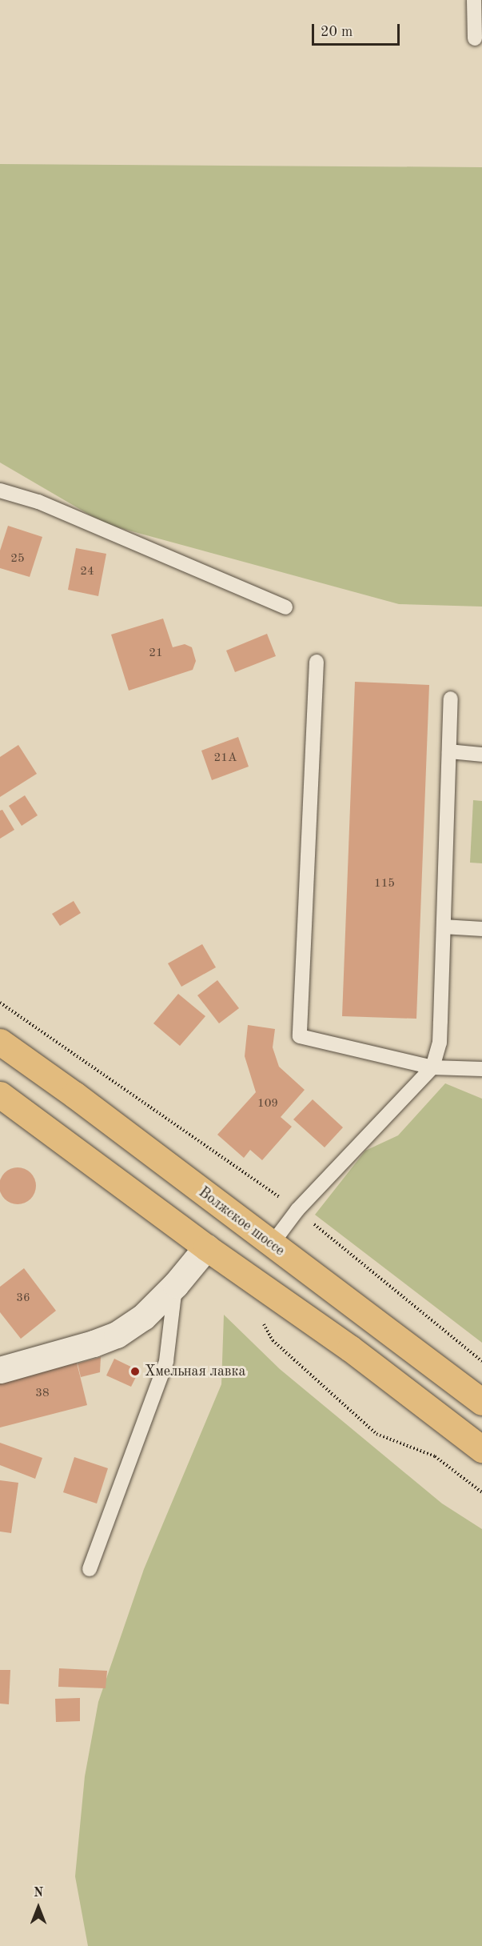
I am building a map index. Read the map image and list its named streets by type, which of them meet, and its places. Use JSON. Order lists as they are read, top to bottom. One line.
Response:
{"streets":{"main road":["Волжское шоссе"]},"places":["Хмельная лавка"],"house_numbers":["25","24","21","21А","115","109","36","38"],"scale_bar":"20 m","north":"top"}
